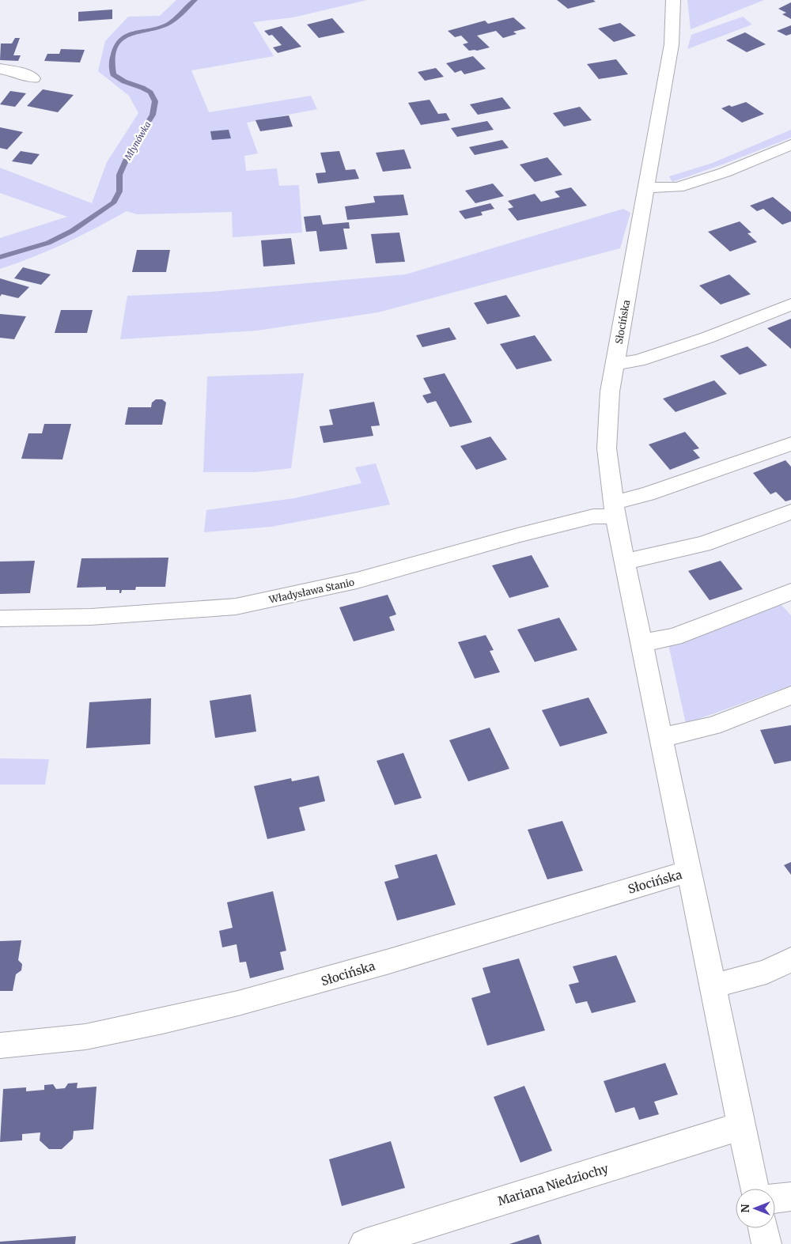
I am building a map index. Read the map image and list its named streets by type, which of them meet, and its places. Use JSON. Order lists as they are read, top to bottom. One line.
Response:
{"streets":{"street":["Słocińska","Władysława Stanio","Mariana Niedziochy"]},"crossings":[["Słocińska","Władysława Stanio"],["Słocińska","Mariana Niedziochy"]],"water":["Młynówka"],"north":"left"}
